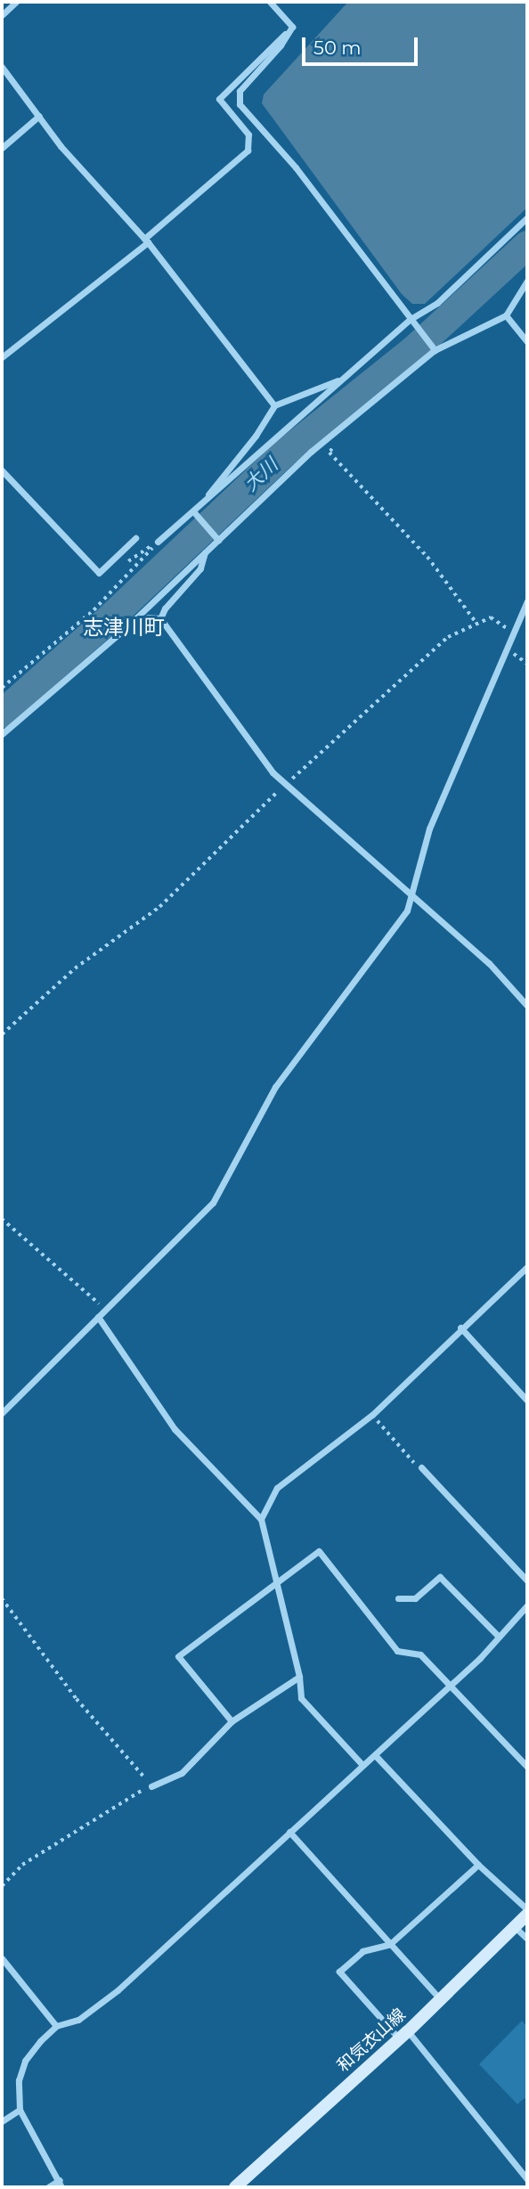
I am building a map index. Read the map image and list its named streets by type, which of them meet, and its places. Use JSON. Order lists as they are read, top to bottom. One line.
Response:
{"streets":{"main road":["和気衣山線"]},"districts":["志津川町"],"water":["大川"],"scale_bar":"50 m"}
